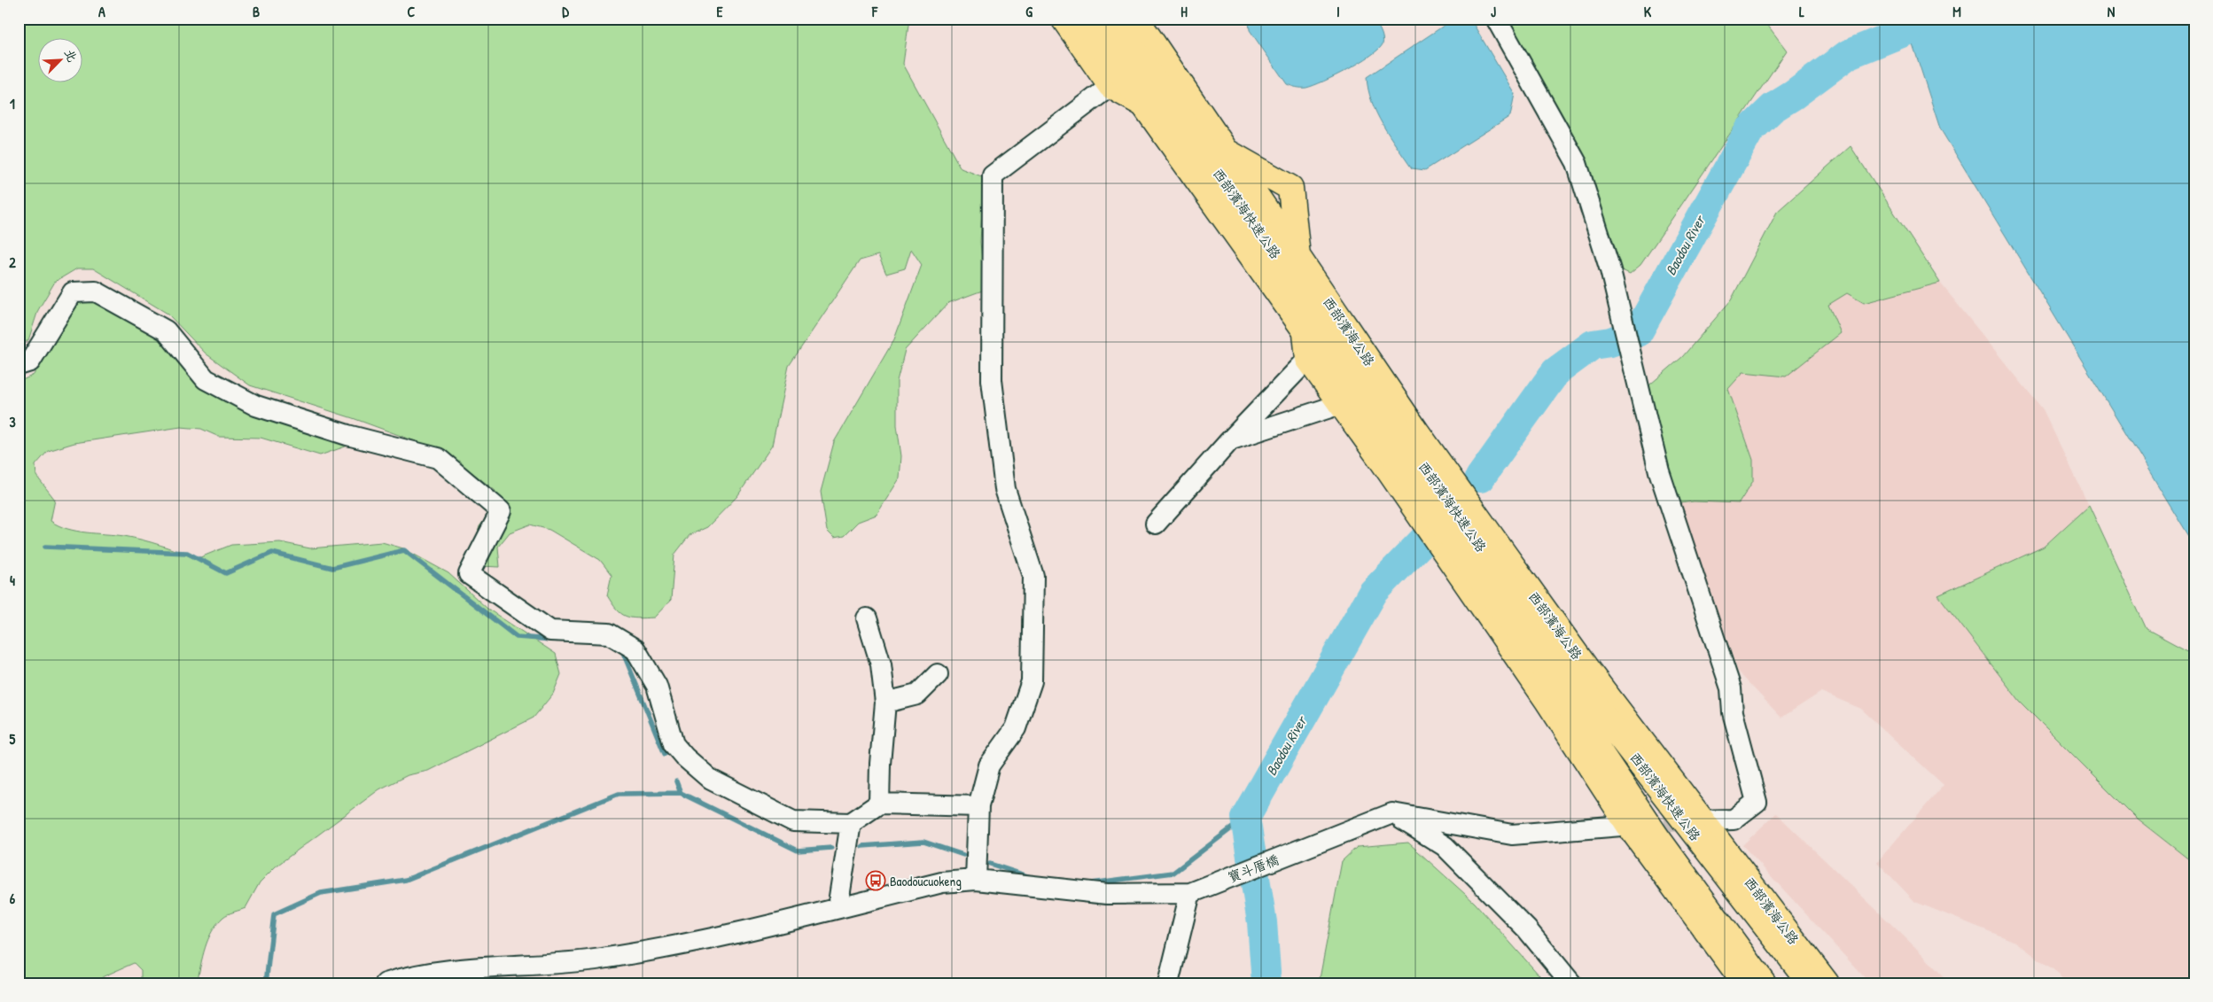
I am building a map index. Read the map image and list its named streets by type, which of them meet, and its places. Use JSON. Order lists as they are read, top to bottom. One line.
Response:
{"streets":{"main road":["西部濱海快速公路","西部濱海公路"],"street":["寶斗厝橋"]},"water":["Baodou River"],"places":{"bus stop":["Baodoucuokeng"]},"north":"top right","grid":{"columns":["A","B","C","D","E","F","G","H","I","J","K","L","M","N"],"rows":["1","2","3","4","5","6"]}}
